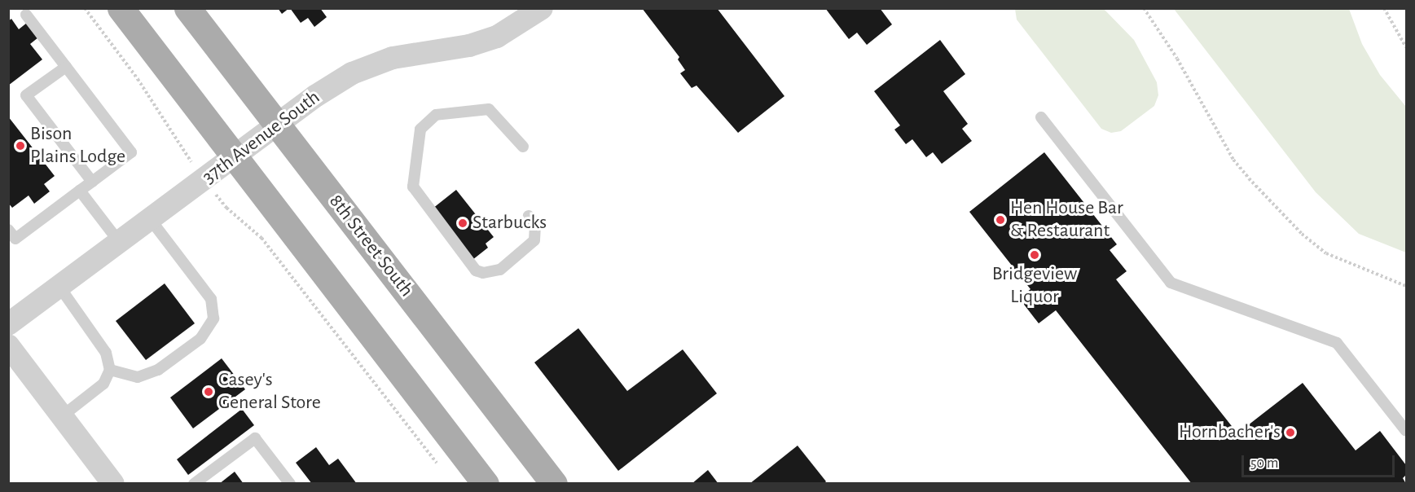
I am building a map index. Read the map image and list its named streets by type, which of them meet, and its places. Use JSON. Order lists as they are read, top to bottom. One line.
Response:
{"streets":{"main road":["8th Street South"],"street":["37th Avenue South"]},"crossings":[["37th Avenue South","8th Street South"]],"places":["Bison Plains Lodge","Hen House Bar & Restaurant","Starbucks","Bridgeview Liquor","Casey's General Store","Hornbacher's"],"scale_bar":"50 m"}
